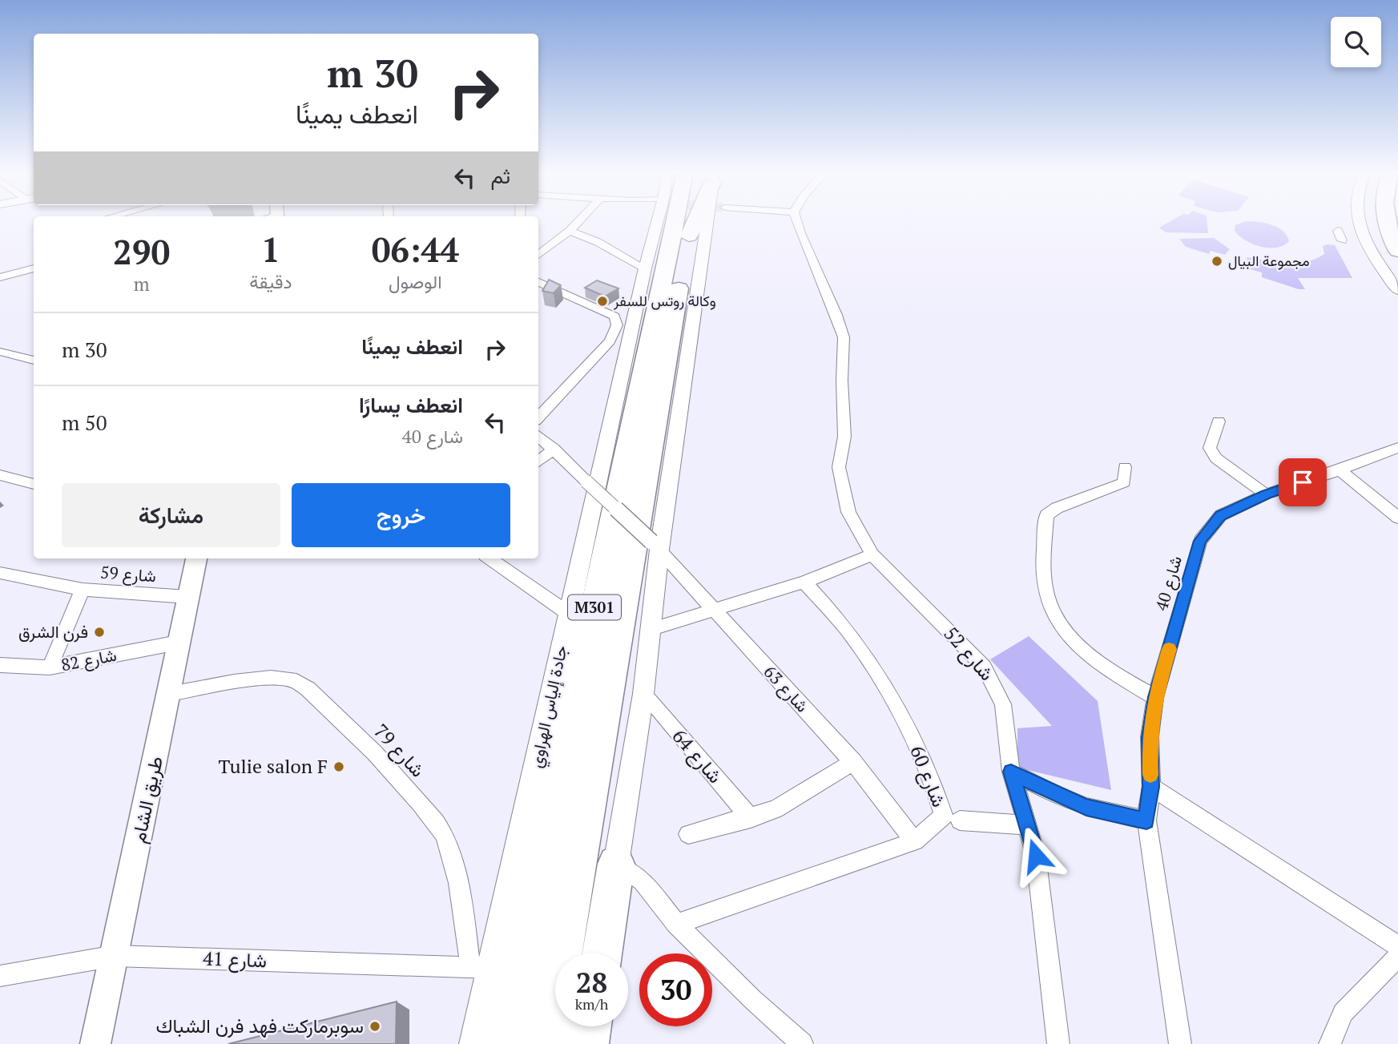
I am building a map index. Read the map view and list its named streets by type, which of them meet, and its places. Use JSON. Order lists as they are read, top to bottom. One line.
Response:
{"streets":{"highway":["M301","جادة إلياس الهراوي"],"main road":["طريق الشام"],"street":["شارع 59","شارع 40","شارع 52","شارع 82","شارع 63","شارع 79","شارع 64","شارع 60","شارع 41"]},"crossings":[["شارع 59","طريق الشام"],["شارع 82","طريق الشام"],["شارع 63","جادة إلياس الهراوي"],["شارع 63","شارع 60"],["جادة إلياس الهراوي","شارع 64"],["شارع 79","طريق الشام"],["شارع 79","شارع 41"],["طريق الشام","شارع 41"]],"places":["مجموعة البيال","وكالة روتس للسفر","فرن الشرق","Tulie salon F","سوبرماركت فهد فرن الشباك"],"page":{"turn":["30 m","انعطف يمينًا"],"then":"ثم","eta":["06:44","الوصول","1","دقيقة","290","m"],"list":[{"name":"انعطف يمينًا","value":"30 m"},{"name":"انعطف يسارًا","note":"شارع 40","value":"50 m"}],"buttons":["خروج","مشاركة"],"speed":"28 km/h","limit":"30"}}
